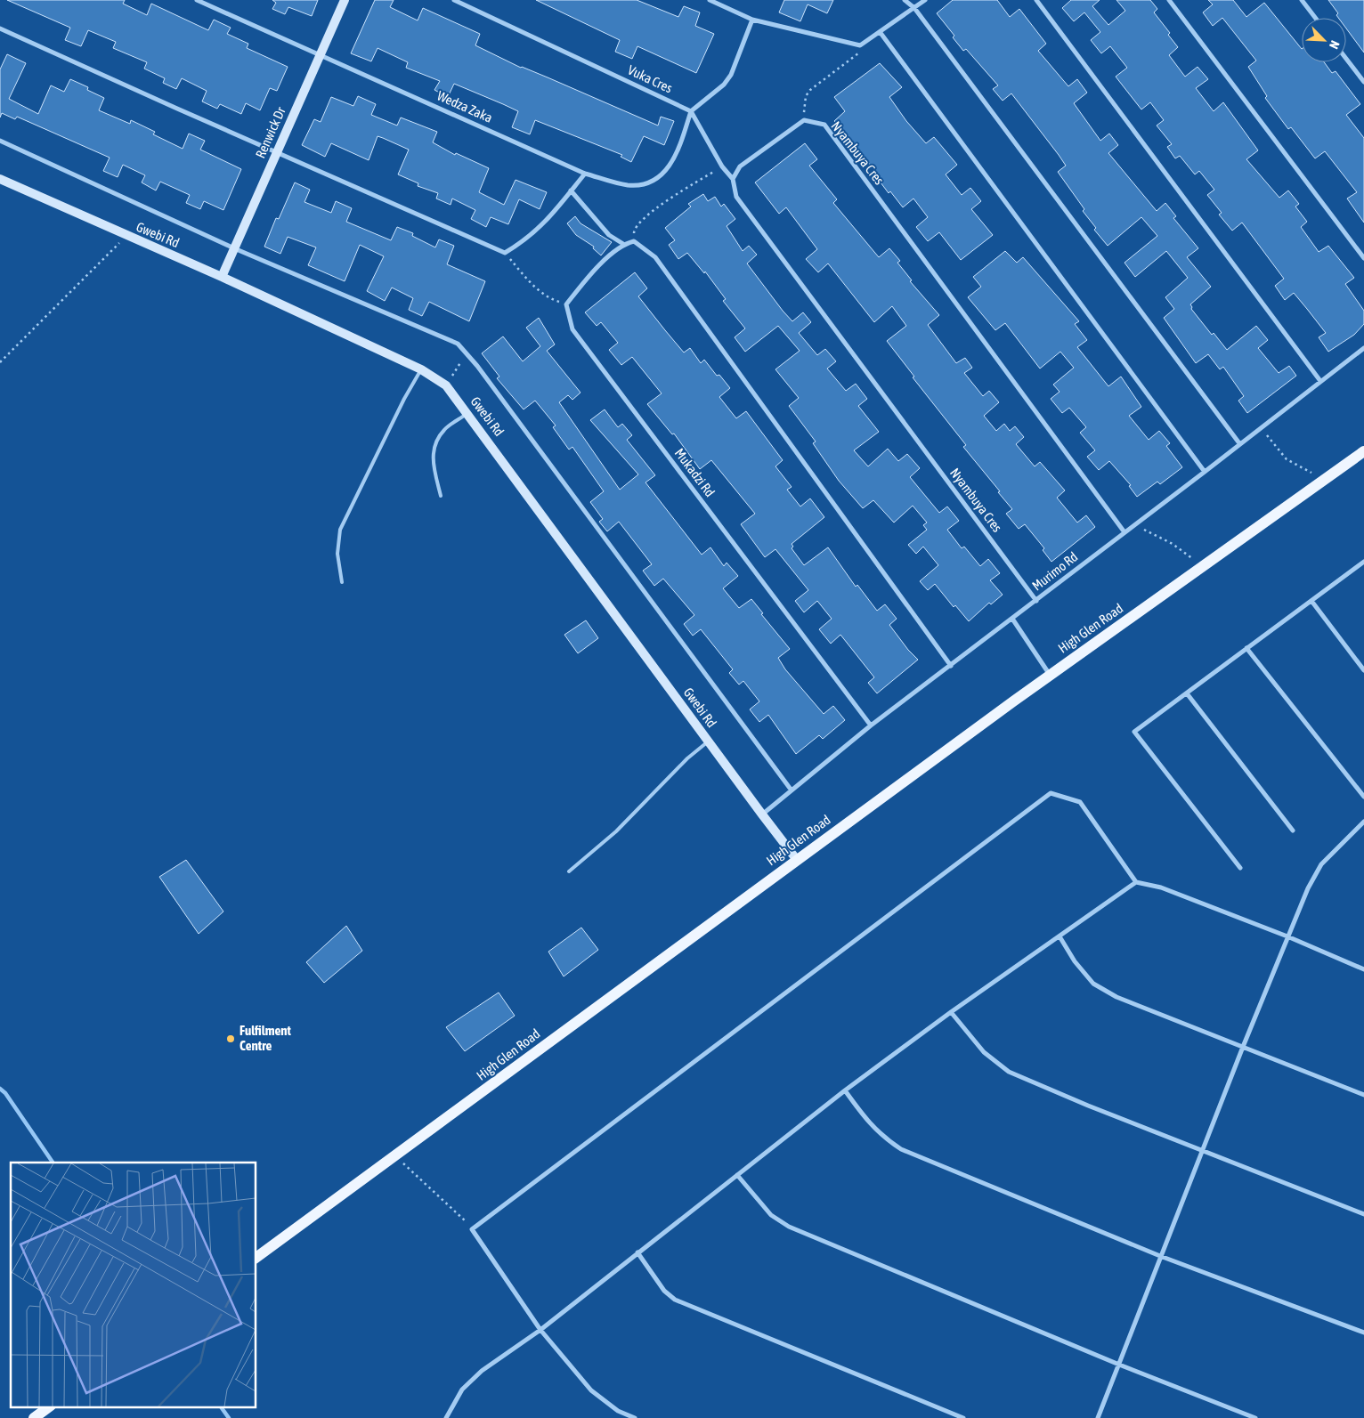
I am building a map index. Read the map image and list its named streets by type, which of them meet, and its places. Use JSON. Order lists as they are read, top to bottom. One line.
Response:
{"streets":{"main road":["High Glen Road"],"street":["Vuka Cres","Wedza Zaka","Renwick Dr","Nyambuya Cres","Gwebi Rd","Mukadzi Rd","Murimo Rd"]},"crossings":[["Vuka Cres","Wedza Zaka"],["Wedza Zaka","Renwick Dr"],["Renwick Dr","Gwebi Rd"],["Nyambuya Cres","Murimo Rd"],["Gwebi Rd","Murimo Rd"],["Gwebi Rd","High Glen Road"],["Mukadzi Rd","Murimo Rd"]],"places":["Fulfilment Centre"],"north":"bottom right"}
